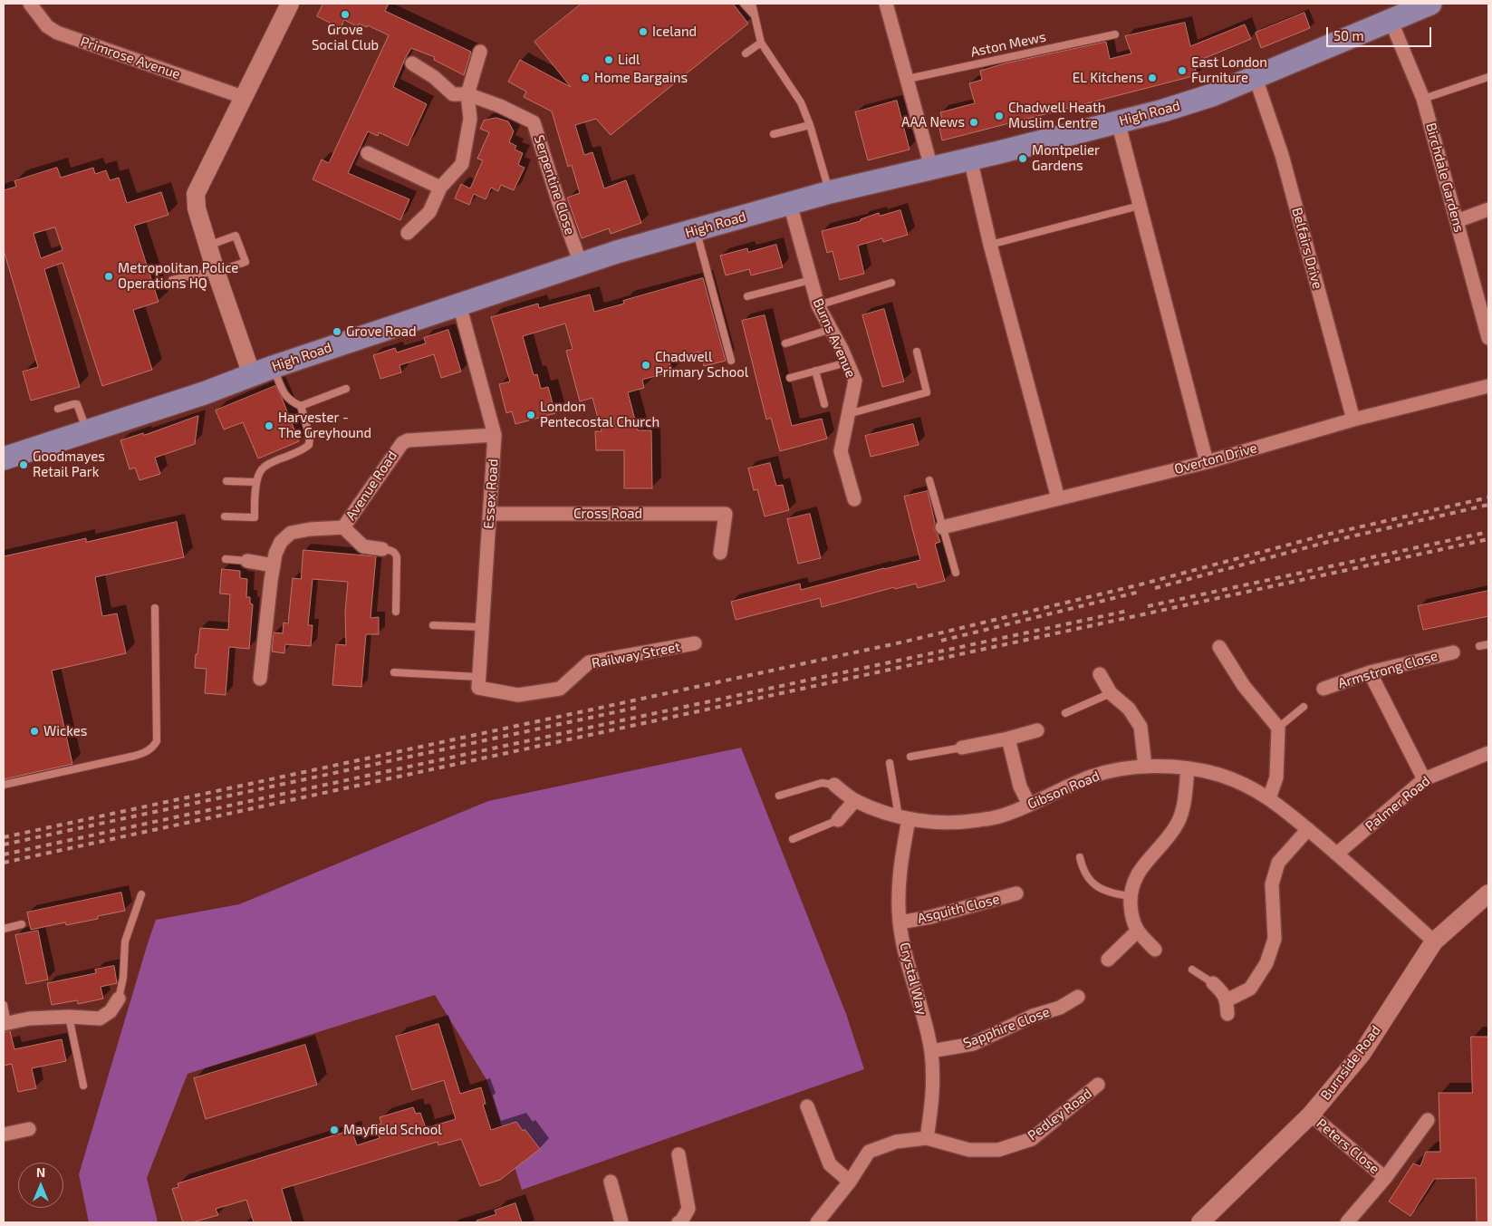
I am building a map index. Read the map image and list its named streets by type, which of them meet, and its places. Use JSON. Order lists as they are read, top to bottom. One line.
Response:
{"streets":{"main road":["High Road"],"street":["Primrose Avenue","Birchdale Gardens","Serpentine Close","Belfairs Drive","Burns Avenue","Overton Drive","Avenue Road","Essex Road","Cross Road","Railway Street","Armstrong Close","Gibson Road","Palmer Road","Asquith Close","Crystal Way","Sapphire Close","Burnside Road","Pedley Road","Peters Close"],"lane":["Aston Mews"]},"crossings":[["High Road","Birchdale Gardens"],["High Road","Serpentine Close"],["High Road","Belfairs Drive"],["High Road","Burns Avenue"],["High Road","Essex Road"],["Belfairs Drive","Overton Drive"],["Avenue Road","Essex Road"],["Essex Road","Cross Road"],["Essex Road","Railway Street"],["Gibson Road","Palmer Road"],["Gibson Road","Crystal Way"],["Gibson Road","Burnside Road"],["Asquith Close","Crystal Way"],["Crystal Way","Sapphire Close"],["Crystal Way","Pedley Road"],["Burnside Road","Peters Close"]],"places":["Grove Social Club","Iceland","Lidl","East London Furniture","Home Bargains","EL Kitchens","Chadwell Heath Muslim Centre","AAA News","Montpelier Gardens","Metropolitan Police Operations HQ","Grove Road","Chadwell Primary School","London Pentecostal Church","Harvester - The Greyhound","Goodmayes Retail Park","Wickes","Mayfield School"],"scale_bar":"50 m","north":"top"}
